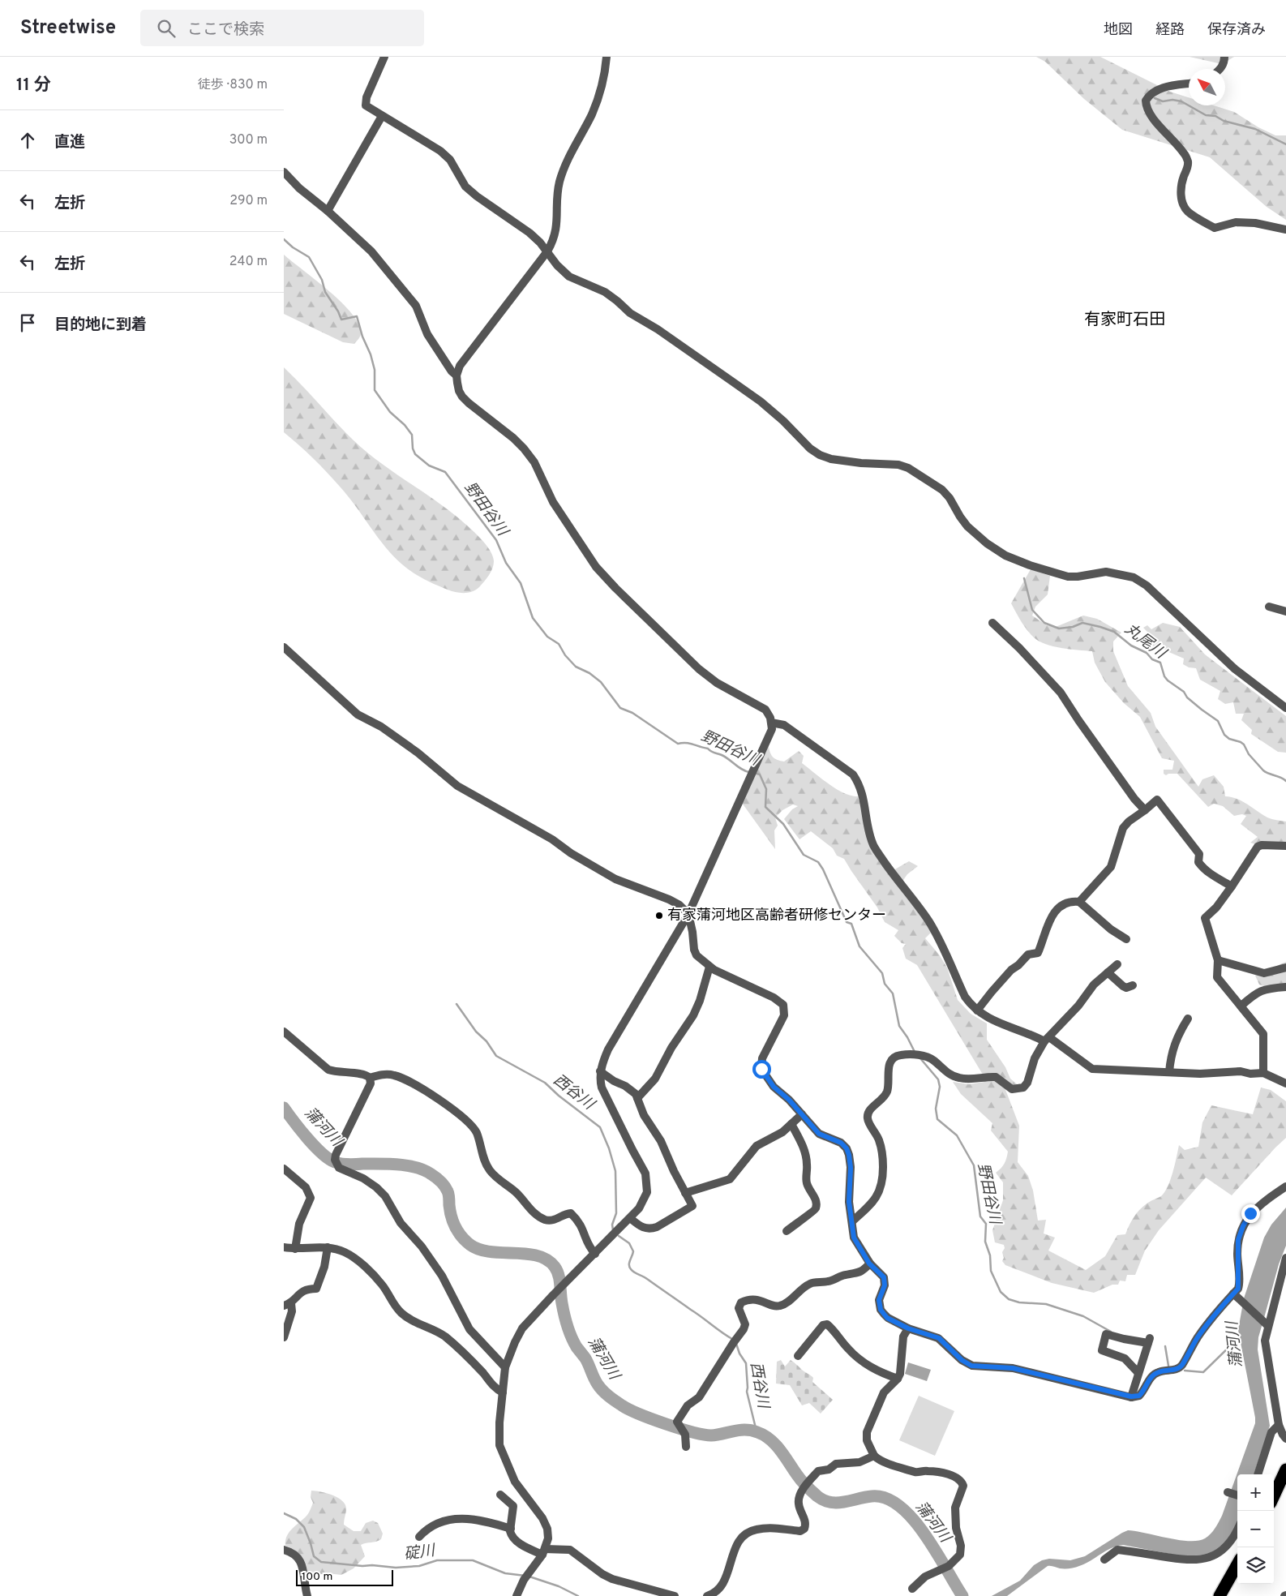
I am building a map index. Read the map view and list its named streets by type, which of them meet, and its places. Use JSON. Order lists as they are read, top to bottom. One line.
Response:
{"districts":["有家町石田"],"water":["野田谷川","丸尾川","西谷川","蒲河川","碇川"],"places":["有家蒲河地区高齢者研修センター"],"scale_bar":"100 m","north":"top left","page":{"header":"Streetwise","search":"ここで検索","nav":["地図","経路","保存済み"],"heading":["11 分","徒歩 · 830 m"],"list":[["直進","300 m"],["左折","290 m"],["左折","240 m"],"目的地に到着"],"map_buttons":["+","−"],"scale":"100 m"}}
